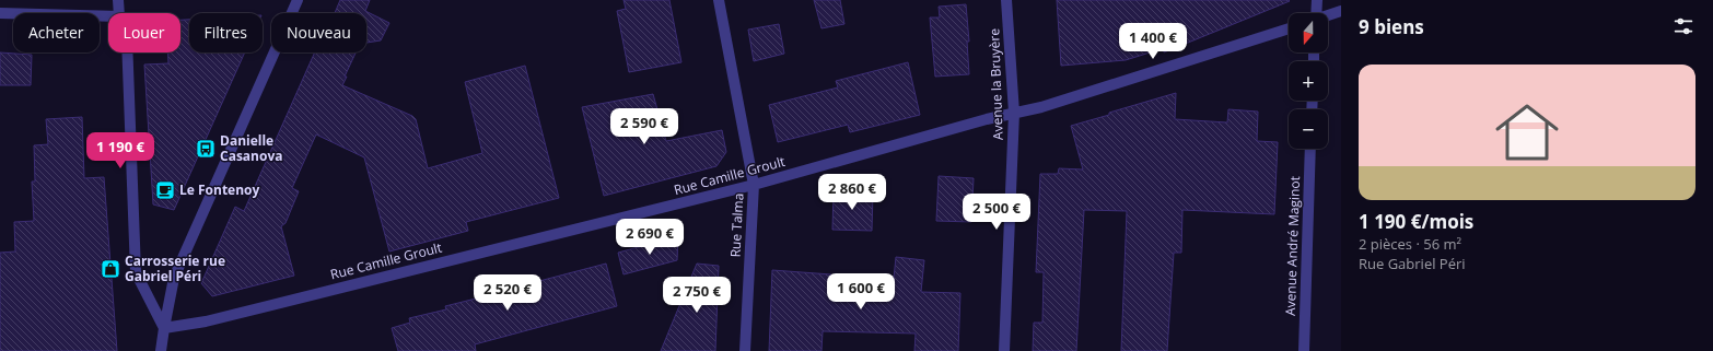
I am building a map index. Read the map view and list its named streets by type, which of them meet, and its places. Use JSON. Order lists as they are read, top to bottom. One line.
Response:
{"streets":{"street":["Avenue la Bruyère","Rue Camille Groult","Rue Talma","Avenue André Maginot"]},"crossings":[["Avenue la Bruyère","Rue Camille Groult"],["Rue Camille Groult","Rue Talma"]],"places":{"bus stop":["Danielle Casanova"],"cafe":["Le Fontenoy"],"shop":["Carrosserie rue Gabriel Péri"]},"north":"bottom","page":{"heading":"9 biens","map_buttons":["+","−"],"chip":["Acheter","Louer","Filtres","Nouveau"],"price":["1 400 €","2 590 €","1 190 €","2 860 €","2 500 €","2 690 €","1 600 €","2 520 €","2 750 €"],"list":[{"name":"1 190 €/mois","note":"2 pièces · 56 m² · Rue Gabriel Péri"}]}}
